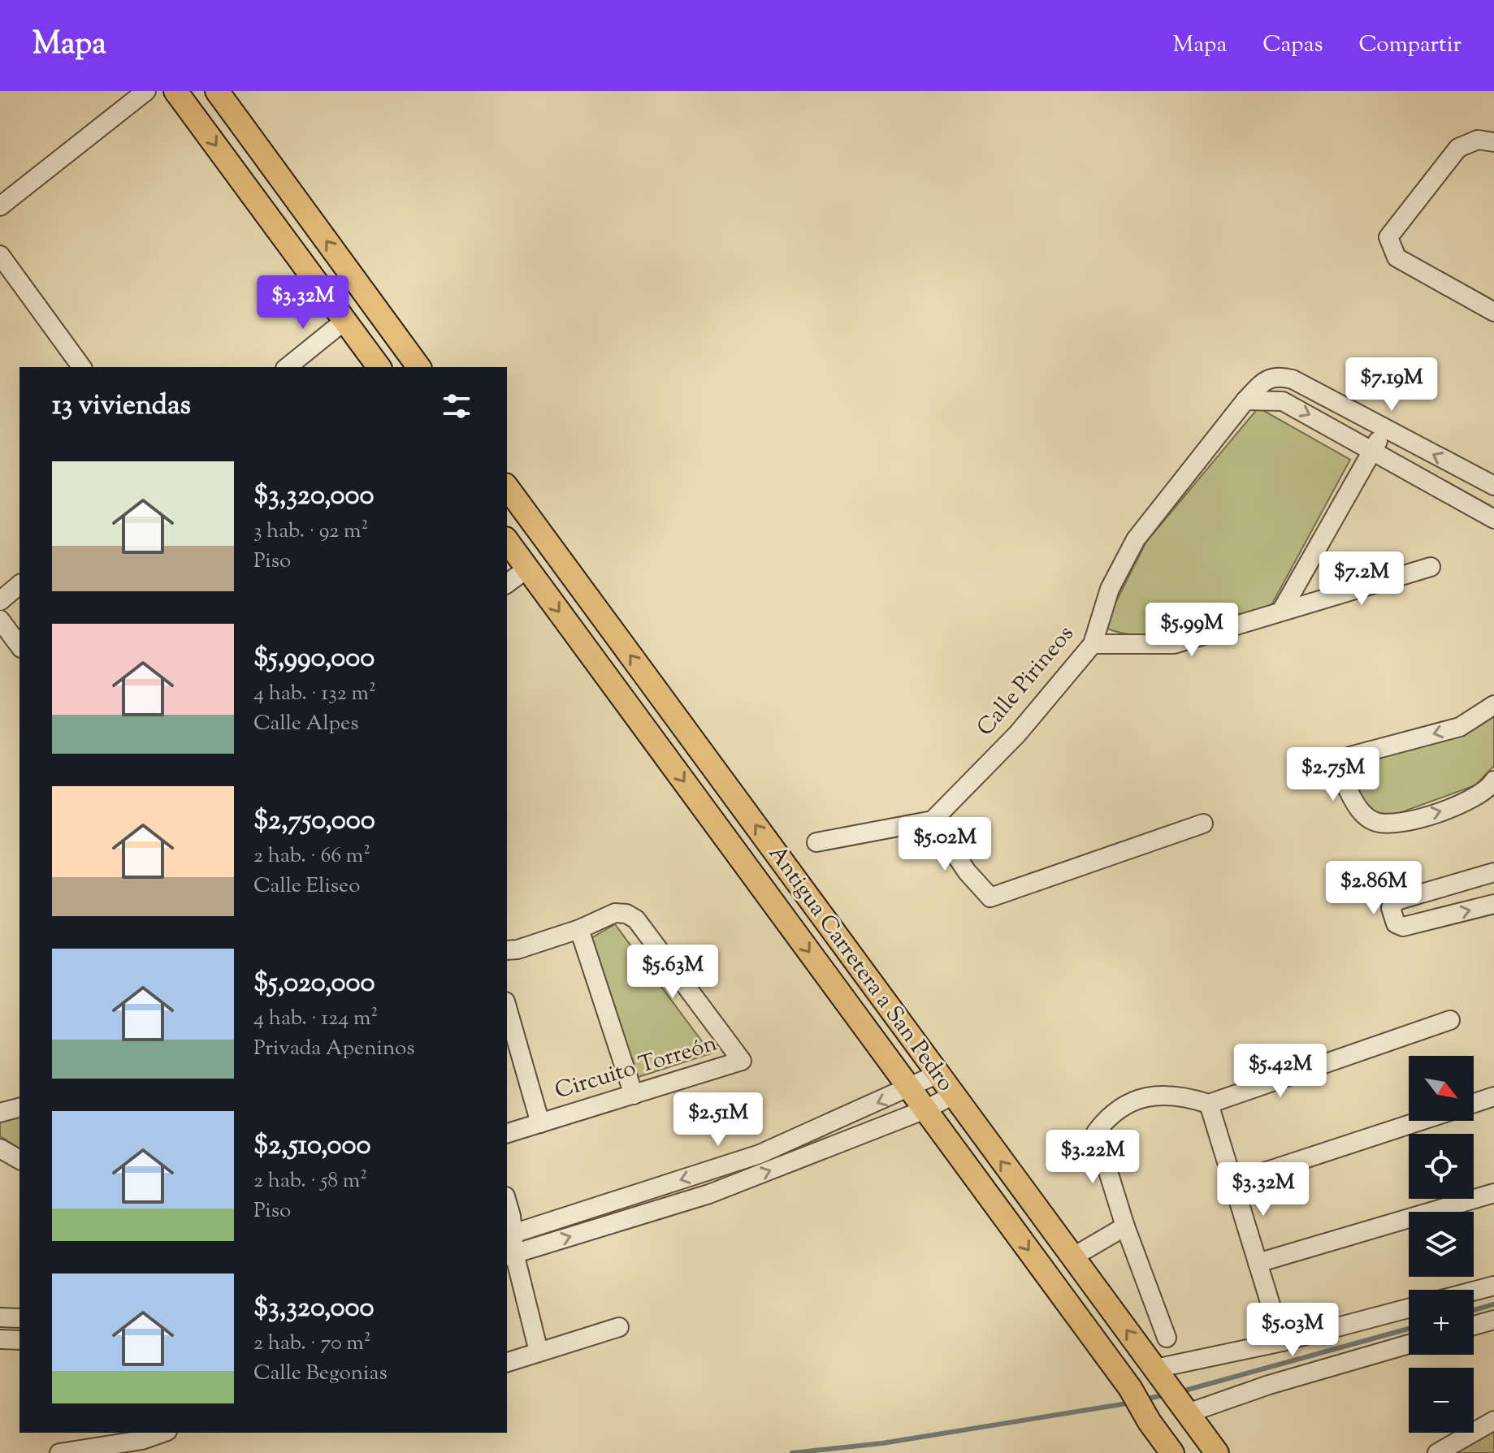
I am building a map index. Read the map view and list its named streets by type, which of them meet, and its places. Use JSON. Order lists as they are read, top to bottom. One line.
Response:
{"streets":{"main road":["Antigua Carretera a San Pedro"],"street":["Calle Pirineos","Circuito Torreón"]},"north":"bottom right","page":{"header":"Mapa","nav":["Mapa","Capas","Compartir"],"price":["$3.32M","$7.19M","$7.2M","$5.99M","$2.75M","$5.02M","$2.86M","$5.63M","$5.42M","$2.51M","$3.22M","$3.32M","$5.03M"],"heading":"13 viviendas","list":[{"name":"$3,320,000","note":"3 hab. · 92 m² · Piso"},{"name":"$5,990,000","note":"4 hab. · 132 m² · Calle Alpes"},{"name":"$2,750,000","note":"2 hab. · 66 m² · Calle Eliseo"},{"name":"$5,020,000","note":"4 hab. · 124 m² · Privada Apeninos"},{"name":"$2,510,000","note":"2 hab. · 58 m² · Piso"},{"name":"$3,320,000","note":"2 hab. · 70 m² · Calle Begonias"}],"map_buttons":["+","−"]}}
